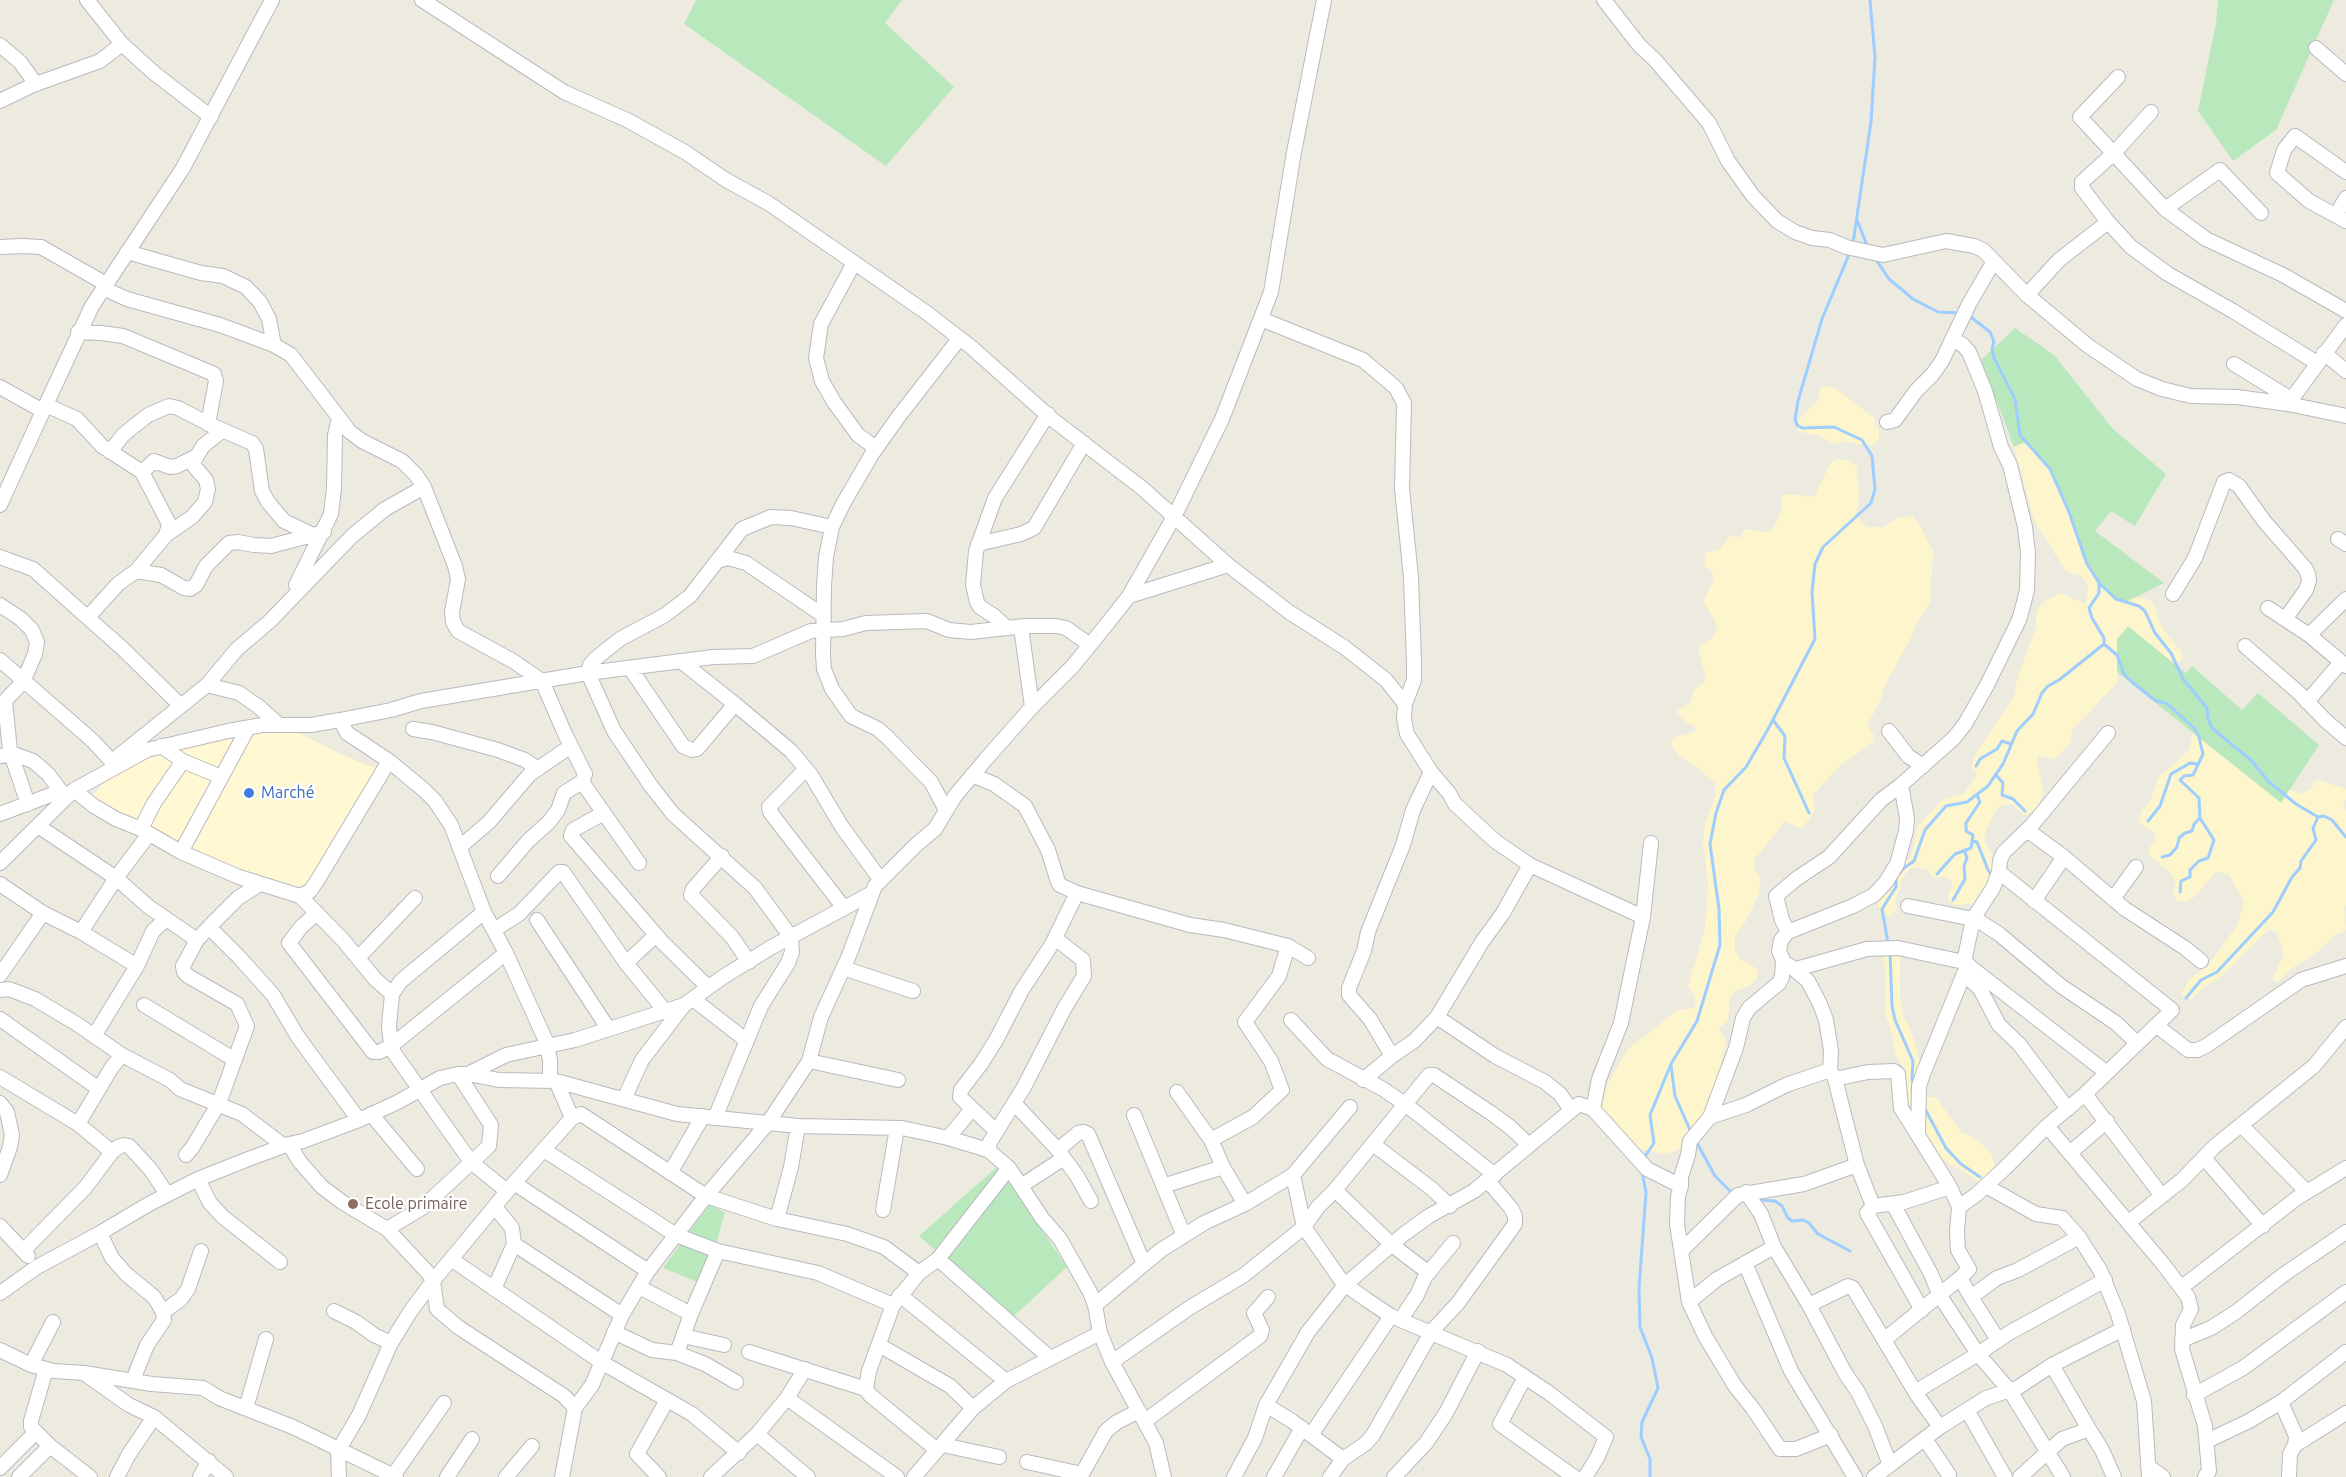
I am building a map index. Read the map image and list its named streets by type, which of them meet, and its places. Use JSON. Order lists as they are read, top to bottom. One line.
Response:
{"places":["Marché","Ecole primaire"]}
